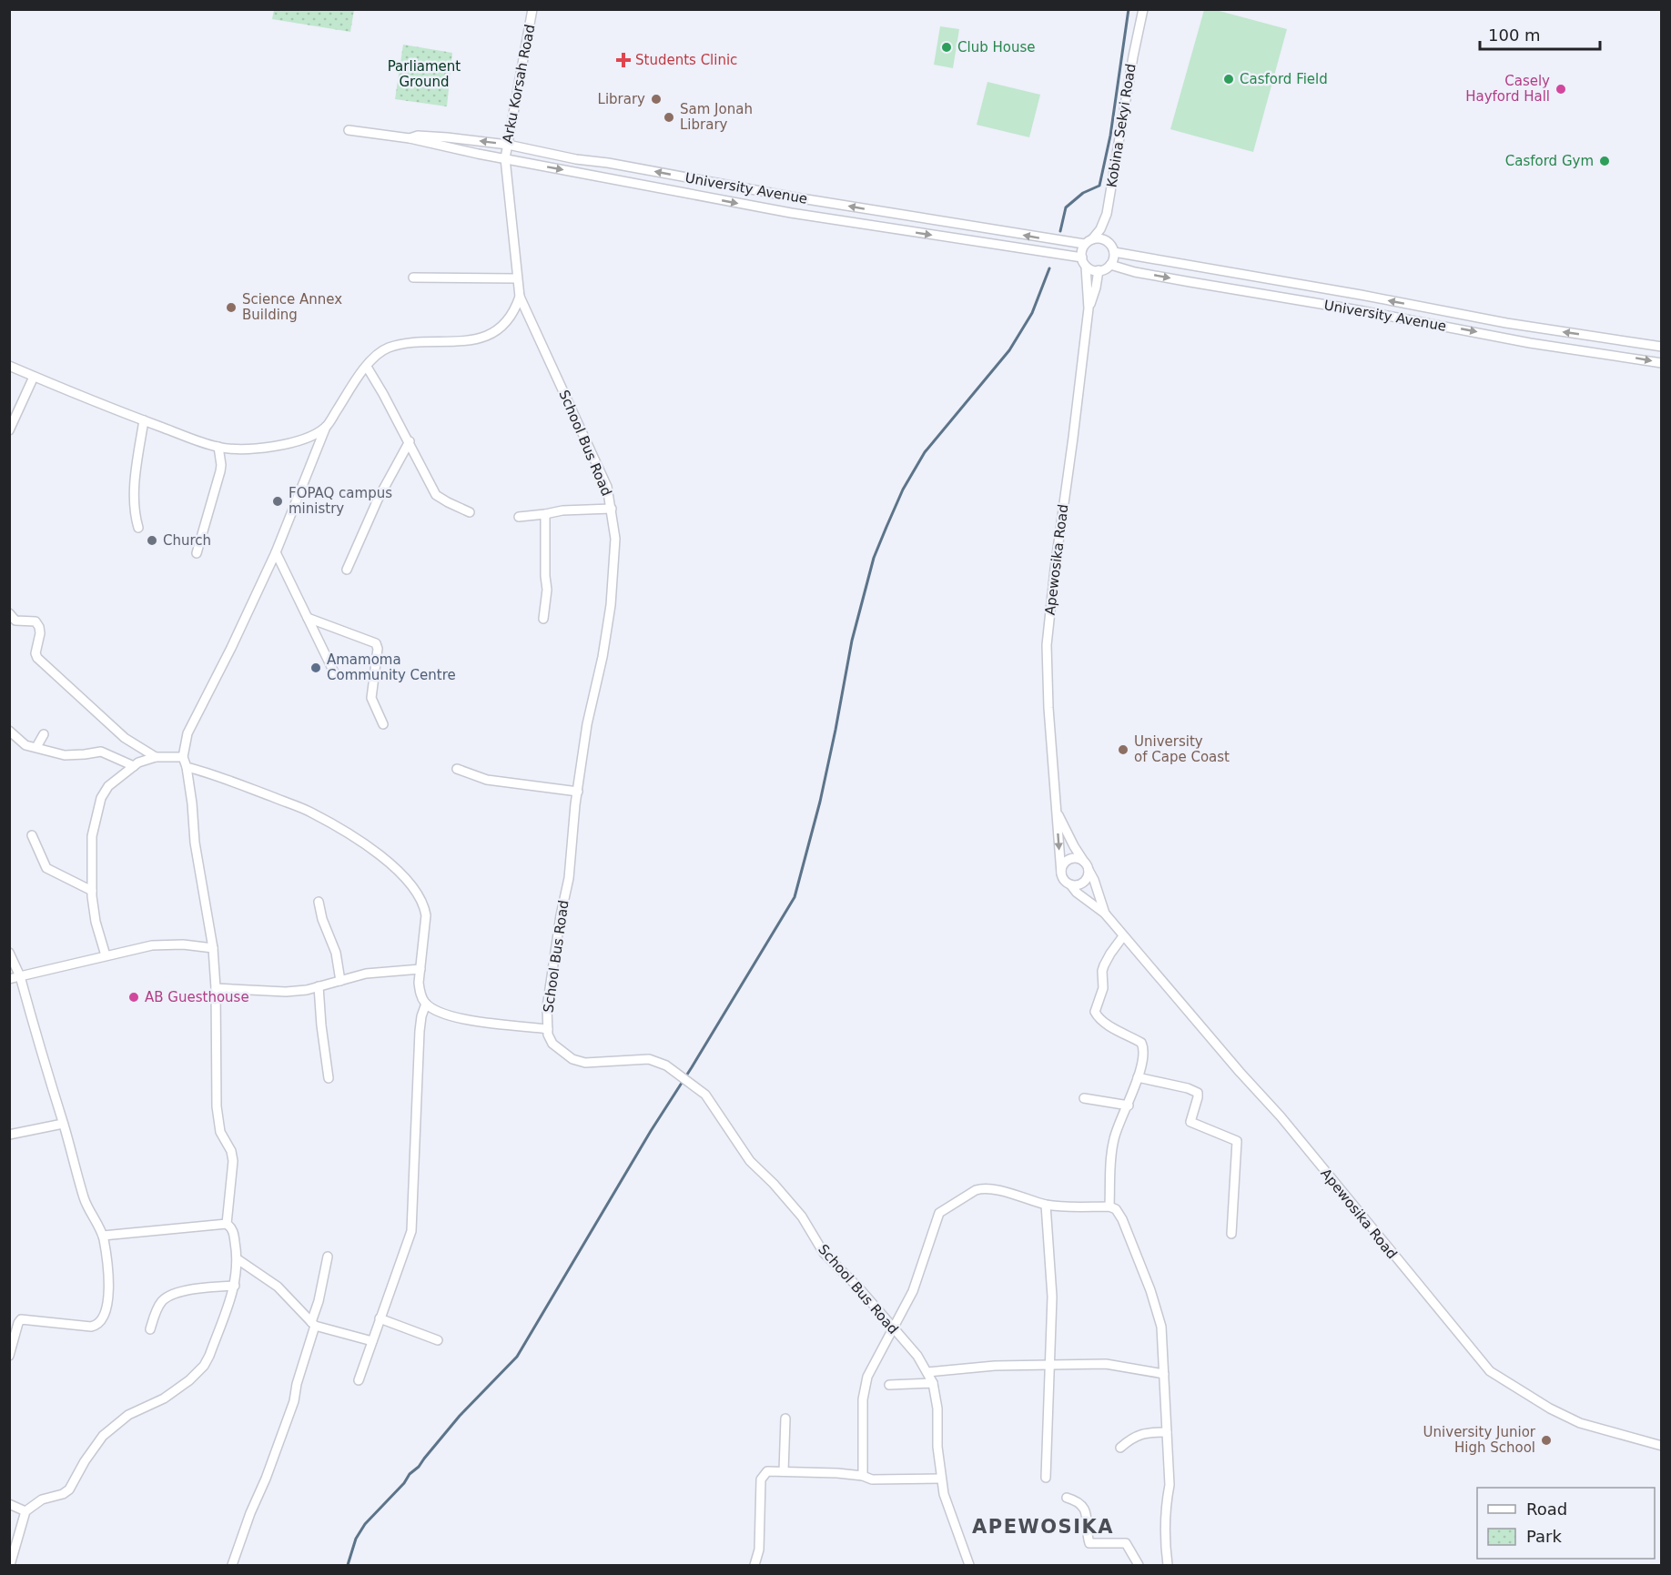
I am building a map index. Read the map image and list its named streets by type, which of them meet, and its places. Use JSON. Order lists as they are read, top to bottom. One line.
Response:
{"streets":{"street":["Arku Korsah Road","Kobina Sekyi Road","University Avenue","School Bus Road","Apewosika Road"]},"crossings":[["Arku Korsah Road","University Avenue"],["Arku Korsah Road","School Bus Road"],["Kobina Sekyi Road","University Avenue"]],"districts":["APEWOSIKA"],"parks":["Parliament Ground"],"places":{"other":["Club House","Casford Field","Casely Hayford Hall","Library","Sam Jonah Library","Casford Gym","Science Annex Building","FOPAQ campus ministry","Church","Amamoma Community Centre","University of Cape Coast","AB Guesthouse","University Junior High School"],"health":["Students Clinic"]},"legend":["Road","Park"],"scale_bar":"100 m"}
